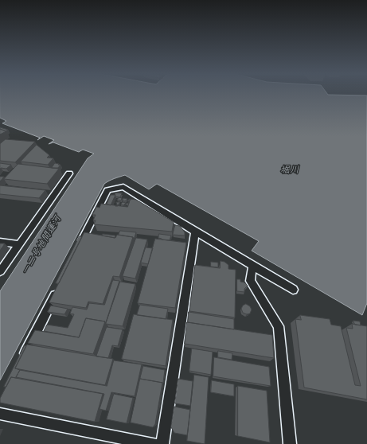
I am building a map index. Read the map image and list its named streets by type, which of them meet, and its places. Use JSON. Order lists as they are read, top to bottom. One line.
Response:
{"water":["堀川","一二号地間運河"]}
